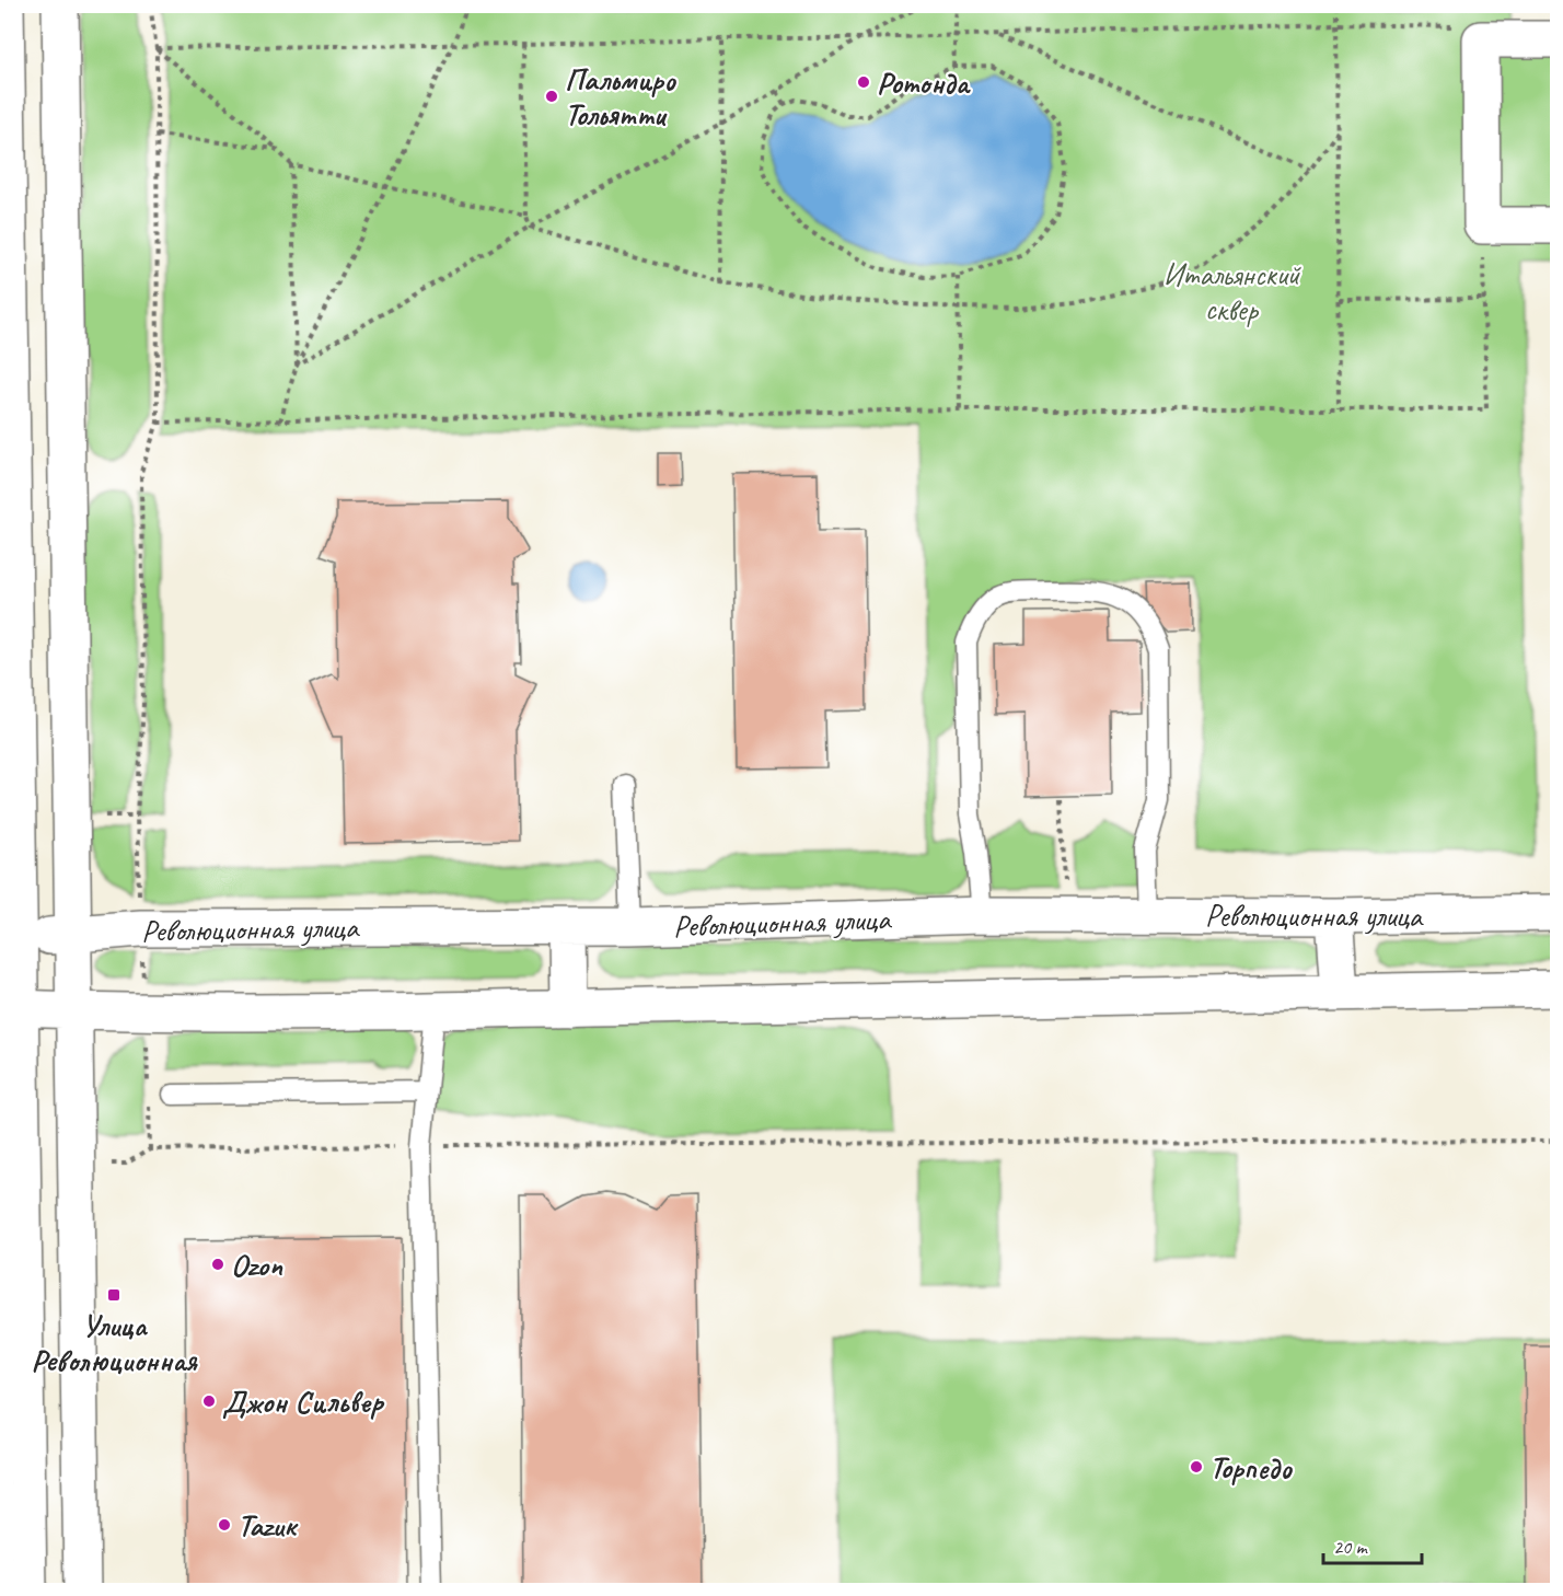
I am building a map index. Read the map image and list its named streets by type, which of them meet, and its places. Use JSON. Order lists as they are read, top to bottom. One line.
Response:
{"streets":{"main road":["Революционная улица"]},"parks":["Итальянский сквер"],"places":{"other":["Ротонда","Пальмиро Тольятти","Ozon","Джон Сильвер","Торпедо","Таzик"],"transit":["Улица Революционная"]},"scale_bar":"20 m"}
